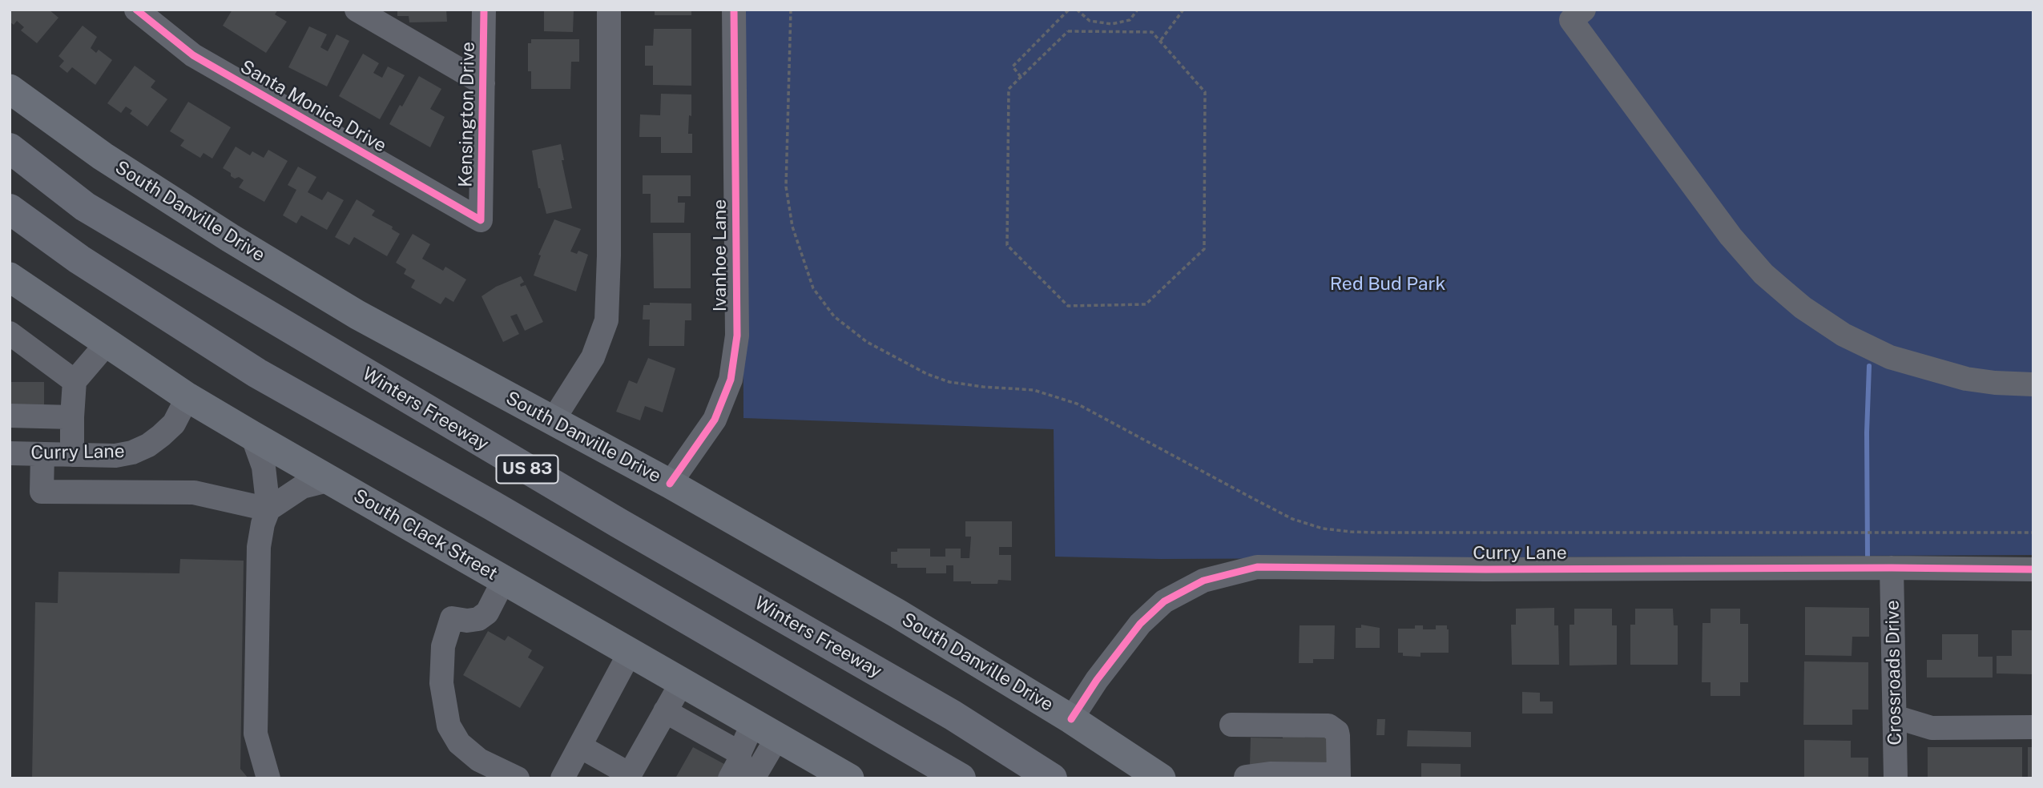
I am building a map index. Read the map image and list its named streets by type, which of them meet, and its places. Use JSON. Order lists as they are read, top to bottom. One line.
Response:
{"streets":{"highway":["Winters Freeway","US 83"],"main road":["South Danville Drive","South Clack Street"],"street":["Santa Monica Drive","Kensington Drive","Ivanhoe Lane","Curry Lane","Crossroads Drive"]},"crossings":[["Santa Monica Drive","Kensington Drive"],["South Danville Drive","Ivanhoe Lane"],["South Danville Drive","Curry Lane"],["Curry Lane","South Clack Street"],["Curry Lane","Crossroads Drive"]],"parks":["Red Bud Park"]}
